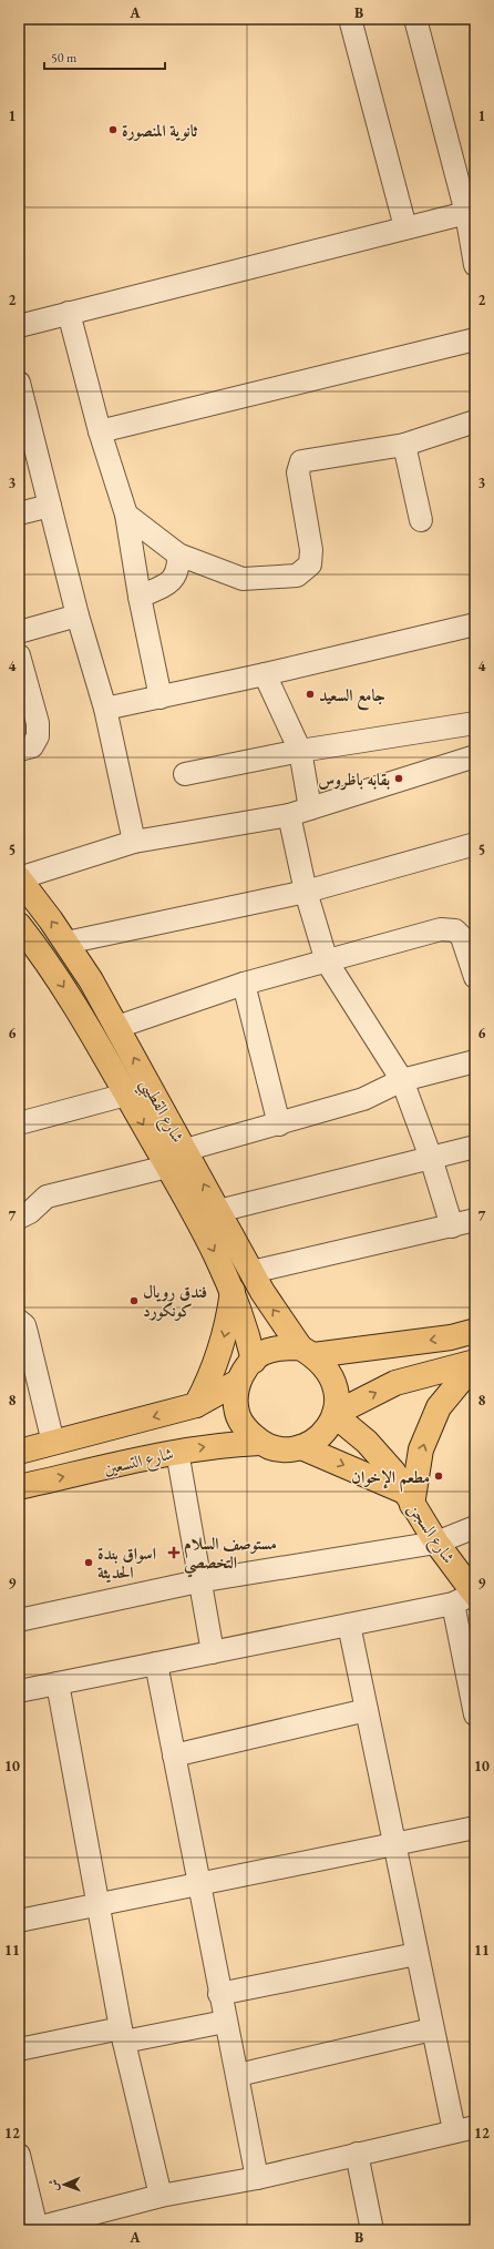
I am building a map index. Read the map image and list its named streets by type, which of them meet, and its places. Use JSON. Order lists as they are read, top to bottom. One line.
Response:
{"streets":{"main road":["شارع القطيبي","شارع التسعين","شارع السجن"]},"crossings":[["شارع القطيبي","شارع التسعين"],["شارع القطيبي","شارع السجن"],["شارع التسعين","شارع السجن"]],"places":{"other":["ثانوية المنصورة","جامع السعيد","بقابه باظروس","فندق رويال كونكورد","مطعم الإخوان","اسواق بندة الحديثة"],"health":["مستوصف السلام التخصصي"]},"scale_bar":"50 m","north":"left","grid":{"columns":["A","B"],"rows":["1","2","3","4","5","6","7","8","9","10","11","12"]}}
